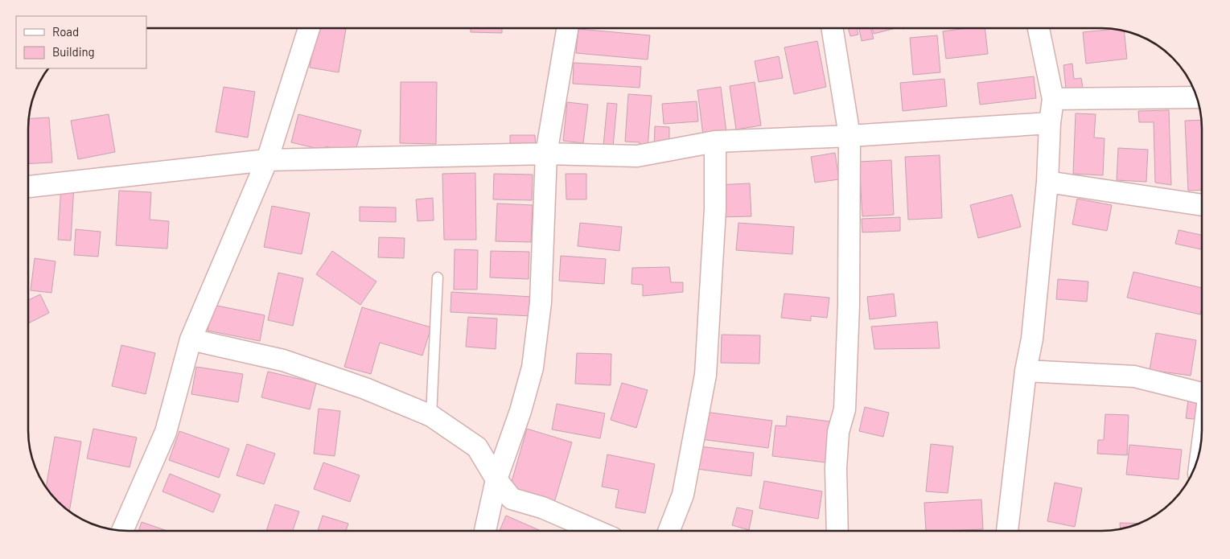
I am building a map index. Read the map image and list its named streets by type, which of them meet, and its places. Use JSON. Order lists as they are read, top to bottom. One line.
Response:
{"legend":["Road","Building"]}
